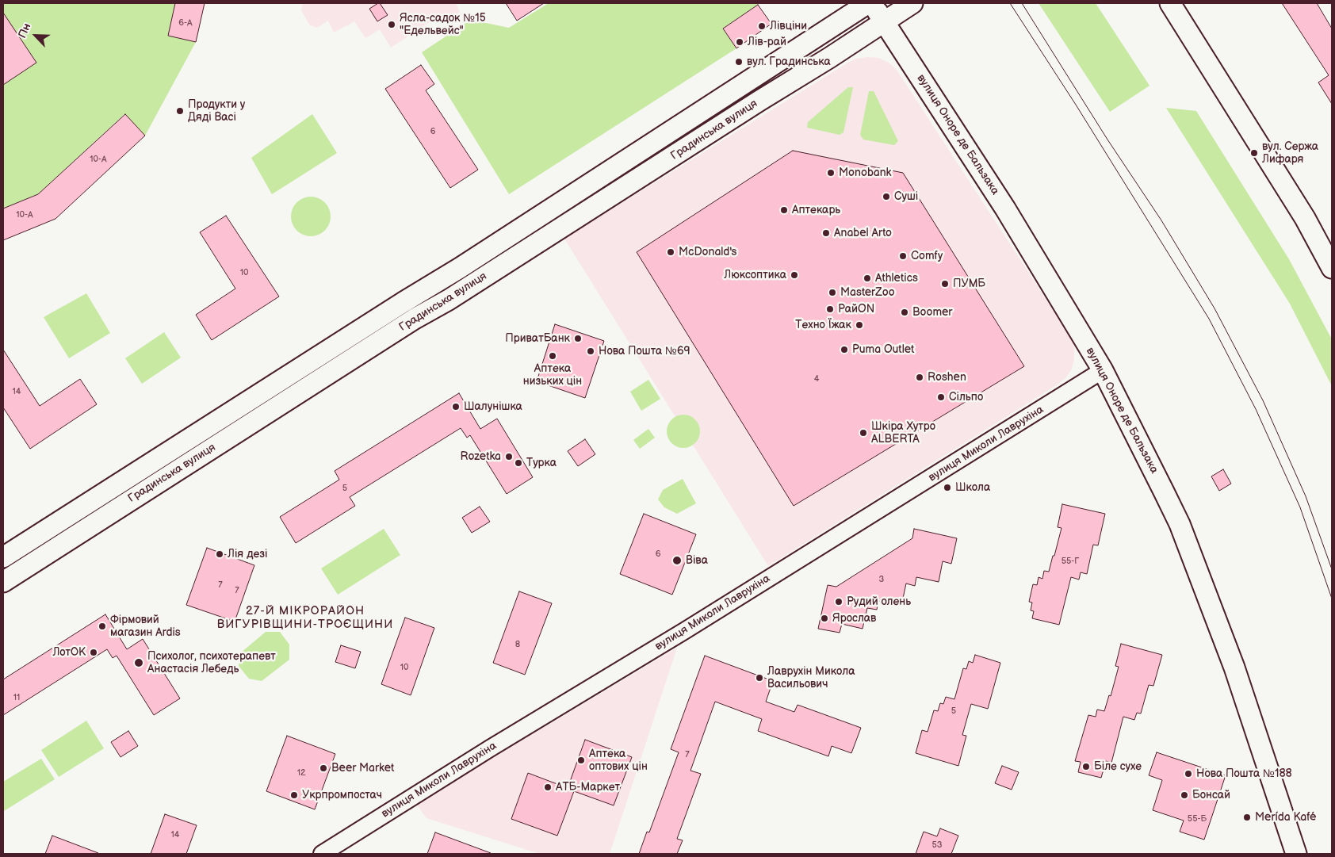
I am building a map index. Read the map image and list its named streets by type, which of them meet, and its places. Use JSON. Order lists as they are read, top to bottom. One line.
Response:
{"streets":{"street":["Градинська вулиця","вулиця Оноре де Бальзака","вулиця Миколи Лаврухіна"]},"crossings":[["Градинська вулиця","вулиця Оноре де Бальзака"],["вулиця Оноре де Бальзака","вулиця Миколи Лаврухіна"]],"districts":["27-Й МІКРОРАЙОН ВИГУРІВЩИНИ-ТРОЄЩИНИ"],"places":["Ясла-садок №15 \"Едельвейс\"","Лівціни","Лів-рай","вул. Градинська","Продукти у Дяді Васі","вул. Сержа Лифаря","Monobank","Суші","Аптекарь","Anabel Arto","McDonald's","Comfy","Люксоптика","Athletics","ПУМБ","MasterZoo","РайON","Boomer","Техно Їжак","ПриватБанк","Puma Outlet","Нова Пошта №69","Аптека низьких цін","Roshen","Сільпо","Шалунішка","Шкіра Хутро ALBERTA","Rozetka","Турка","Школа","Лія дезі","Віва","Рудий олень","Ярослав","Фірмовий магазин Ardis","ЛотОК","Психолог, психотерапевт Анастасія Лебедь","Лаврухін Микола Васильович","Аптека оптових цін","Біле сухе","Beer Market","Нова Пошта №188","АТБ-Маркет","Укрпромпостач","Бонсай","Merída Kafé"],"house_numbers":["6-А","6","10-А","10-А","10","4","14","5","6","55-Г","3","7","7","8","10","11","5","7","12","55-Б","14","53"],"north":"top left"}
